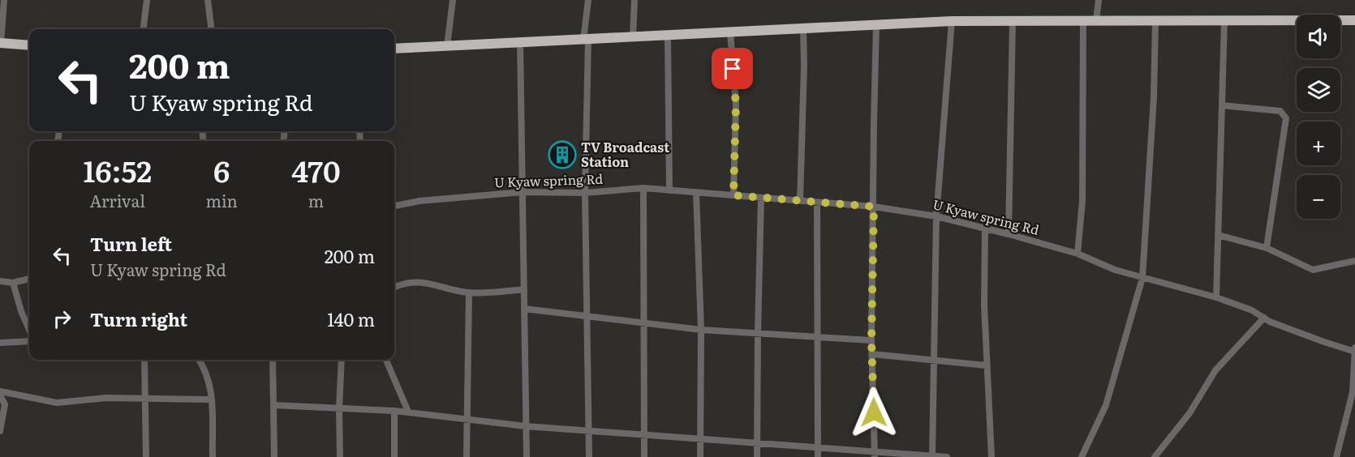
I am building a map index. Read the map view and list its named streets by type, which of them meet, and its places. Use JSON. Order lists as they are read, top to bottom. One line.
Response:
{"streets":{"street":["U Kyaw spring Rd"]},"places":{"building":["TV Broadcast Station"]},"page":{"map_buttons":["+","−"],"turn":["200 m","U Kyaw spring Rd"],"eta":["16:52","Arrival","6","min","470","m"],"list":[{"name":"Turn left","note":"U Kyaw spring Rd","value":"200 m"},{"name":"Turn right","value":"140 m"}]}}
